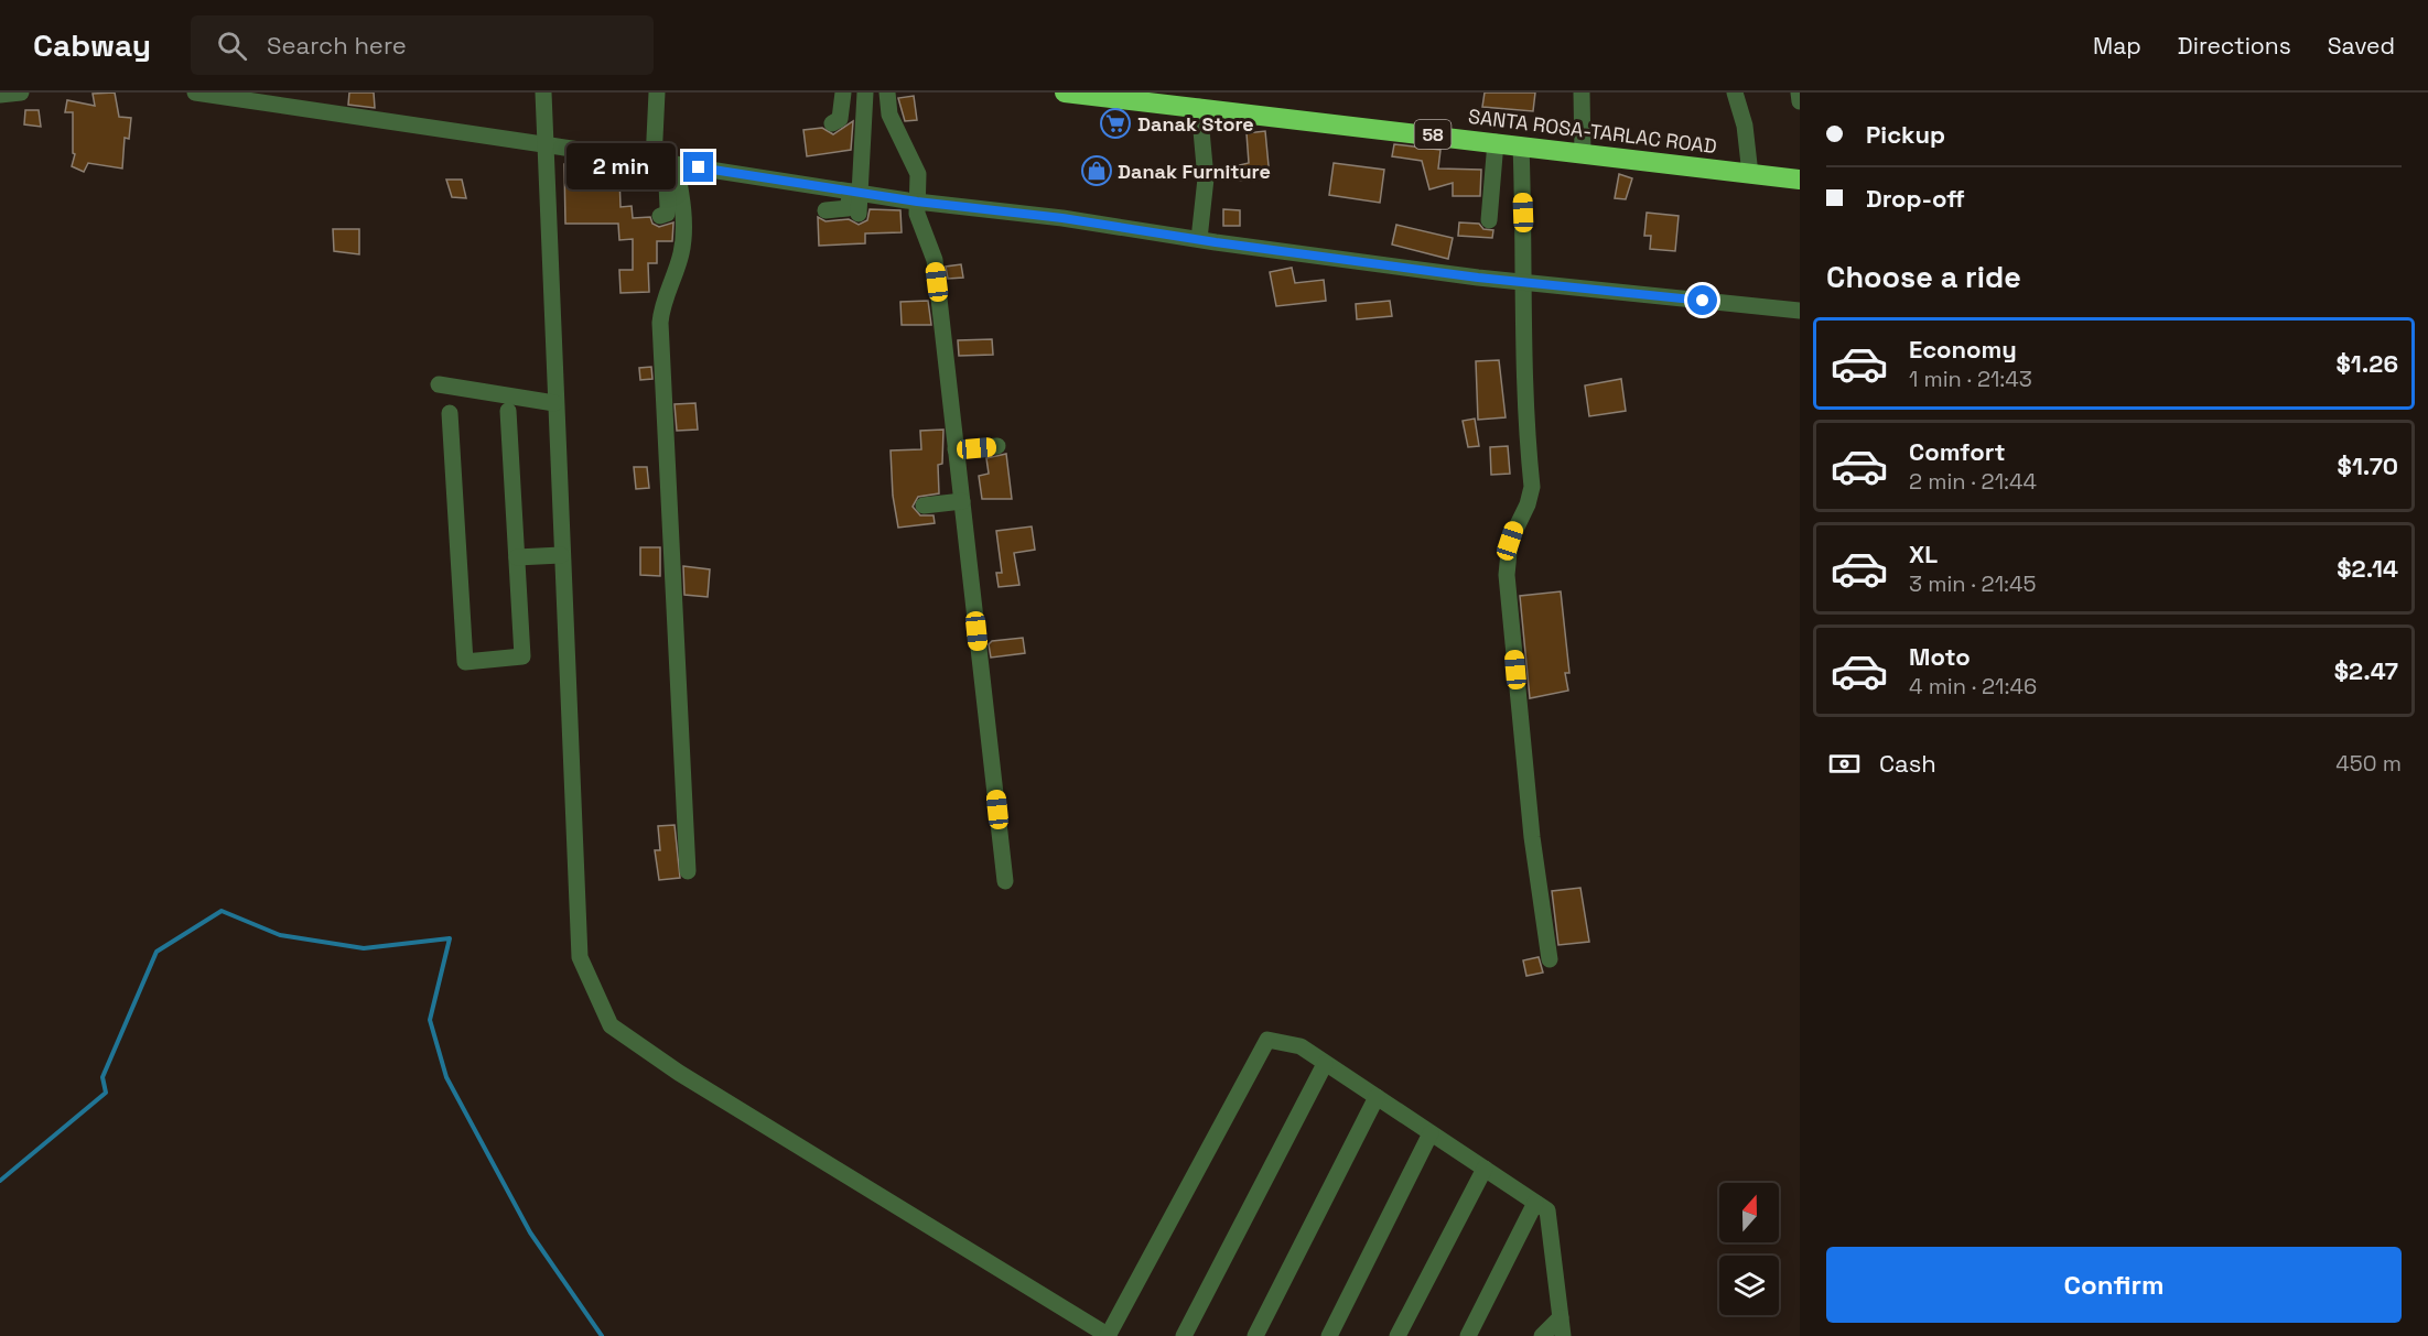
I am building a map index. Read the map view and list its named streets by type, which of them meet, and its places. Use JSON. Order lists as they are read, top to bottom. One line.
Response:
{"streets":{"highway":["SANTA ROSA-TARLAC ROAD","58"]},"places":{"supermarket":["Danak Store"],"shop":["Danak Furniture"]},"north":"top","page":{"header":"Cabway","search":"Search here","nav":["Map","Directions","Saved"],"banner":["Pickup","Drop-off"],"bubble":"2 min","heading":"Choose a ride","list":[{"name":"Economy","note":"1 min · 21:43","value":"$1.26"},{"name":"Comfort","note":"2 min · 21:44","value":"$1.70"},{"name":"XL","note":"3 min · 21:45","value":"$2.14"},{"name":"Moto","note":"4 min · 21:46","value":"$2.47"}],"pay":["Cash","450 m"],"buttons":"Confirm"}}
